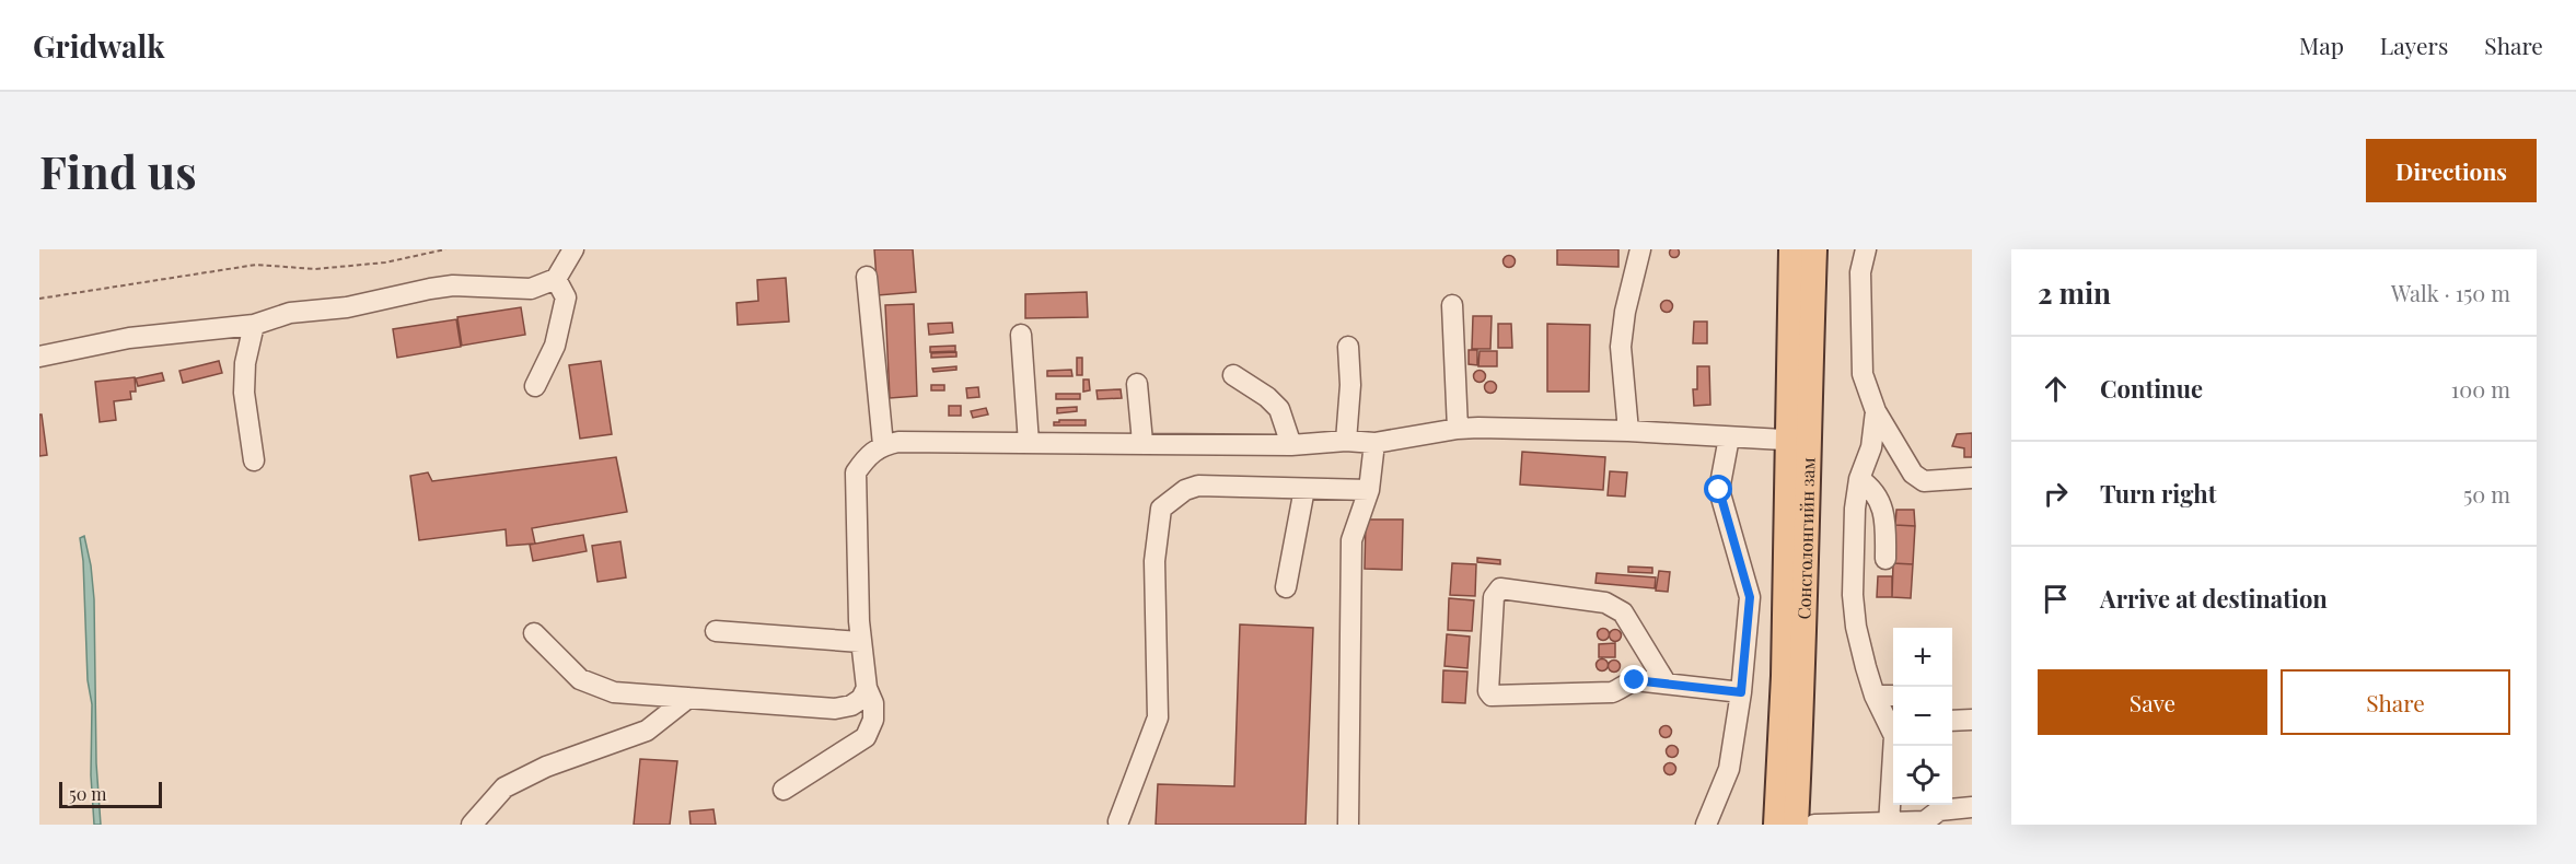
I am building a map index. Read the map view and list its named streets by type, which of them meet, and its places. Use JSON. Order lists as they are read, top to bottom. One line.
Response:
{"streets":{"main road":["Сонсголонгийн зам"]},"scale_bar":"50 m","page":{"header":"Gridwalk","nav":["Map","Layers","Share"],"buttons":["Directions",["Save","Share"]],"title":"Find us","heading":["2 min","Walk · 150 m"],"list":[["Continue","100 m"],["Turn right","50 m"],"Arrive at destination"],"map_buttons":["+","−"],"scale":"50 m"}}
